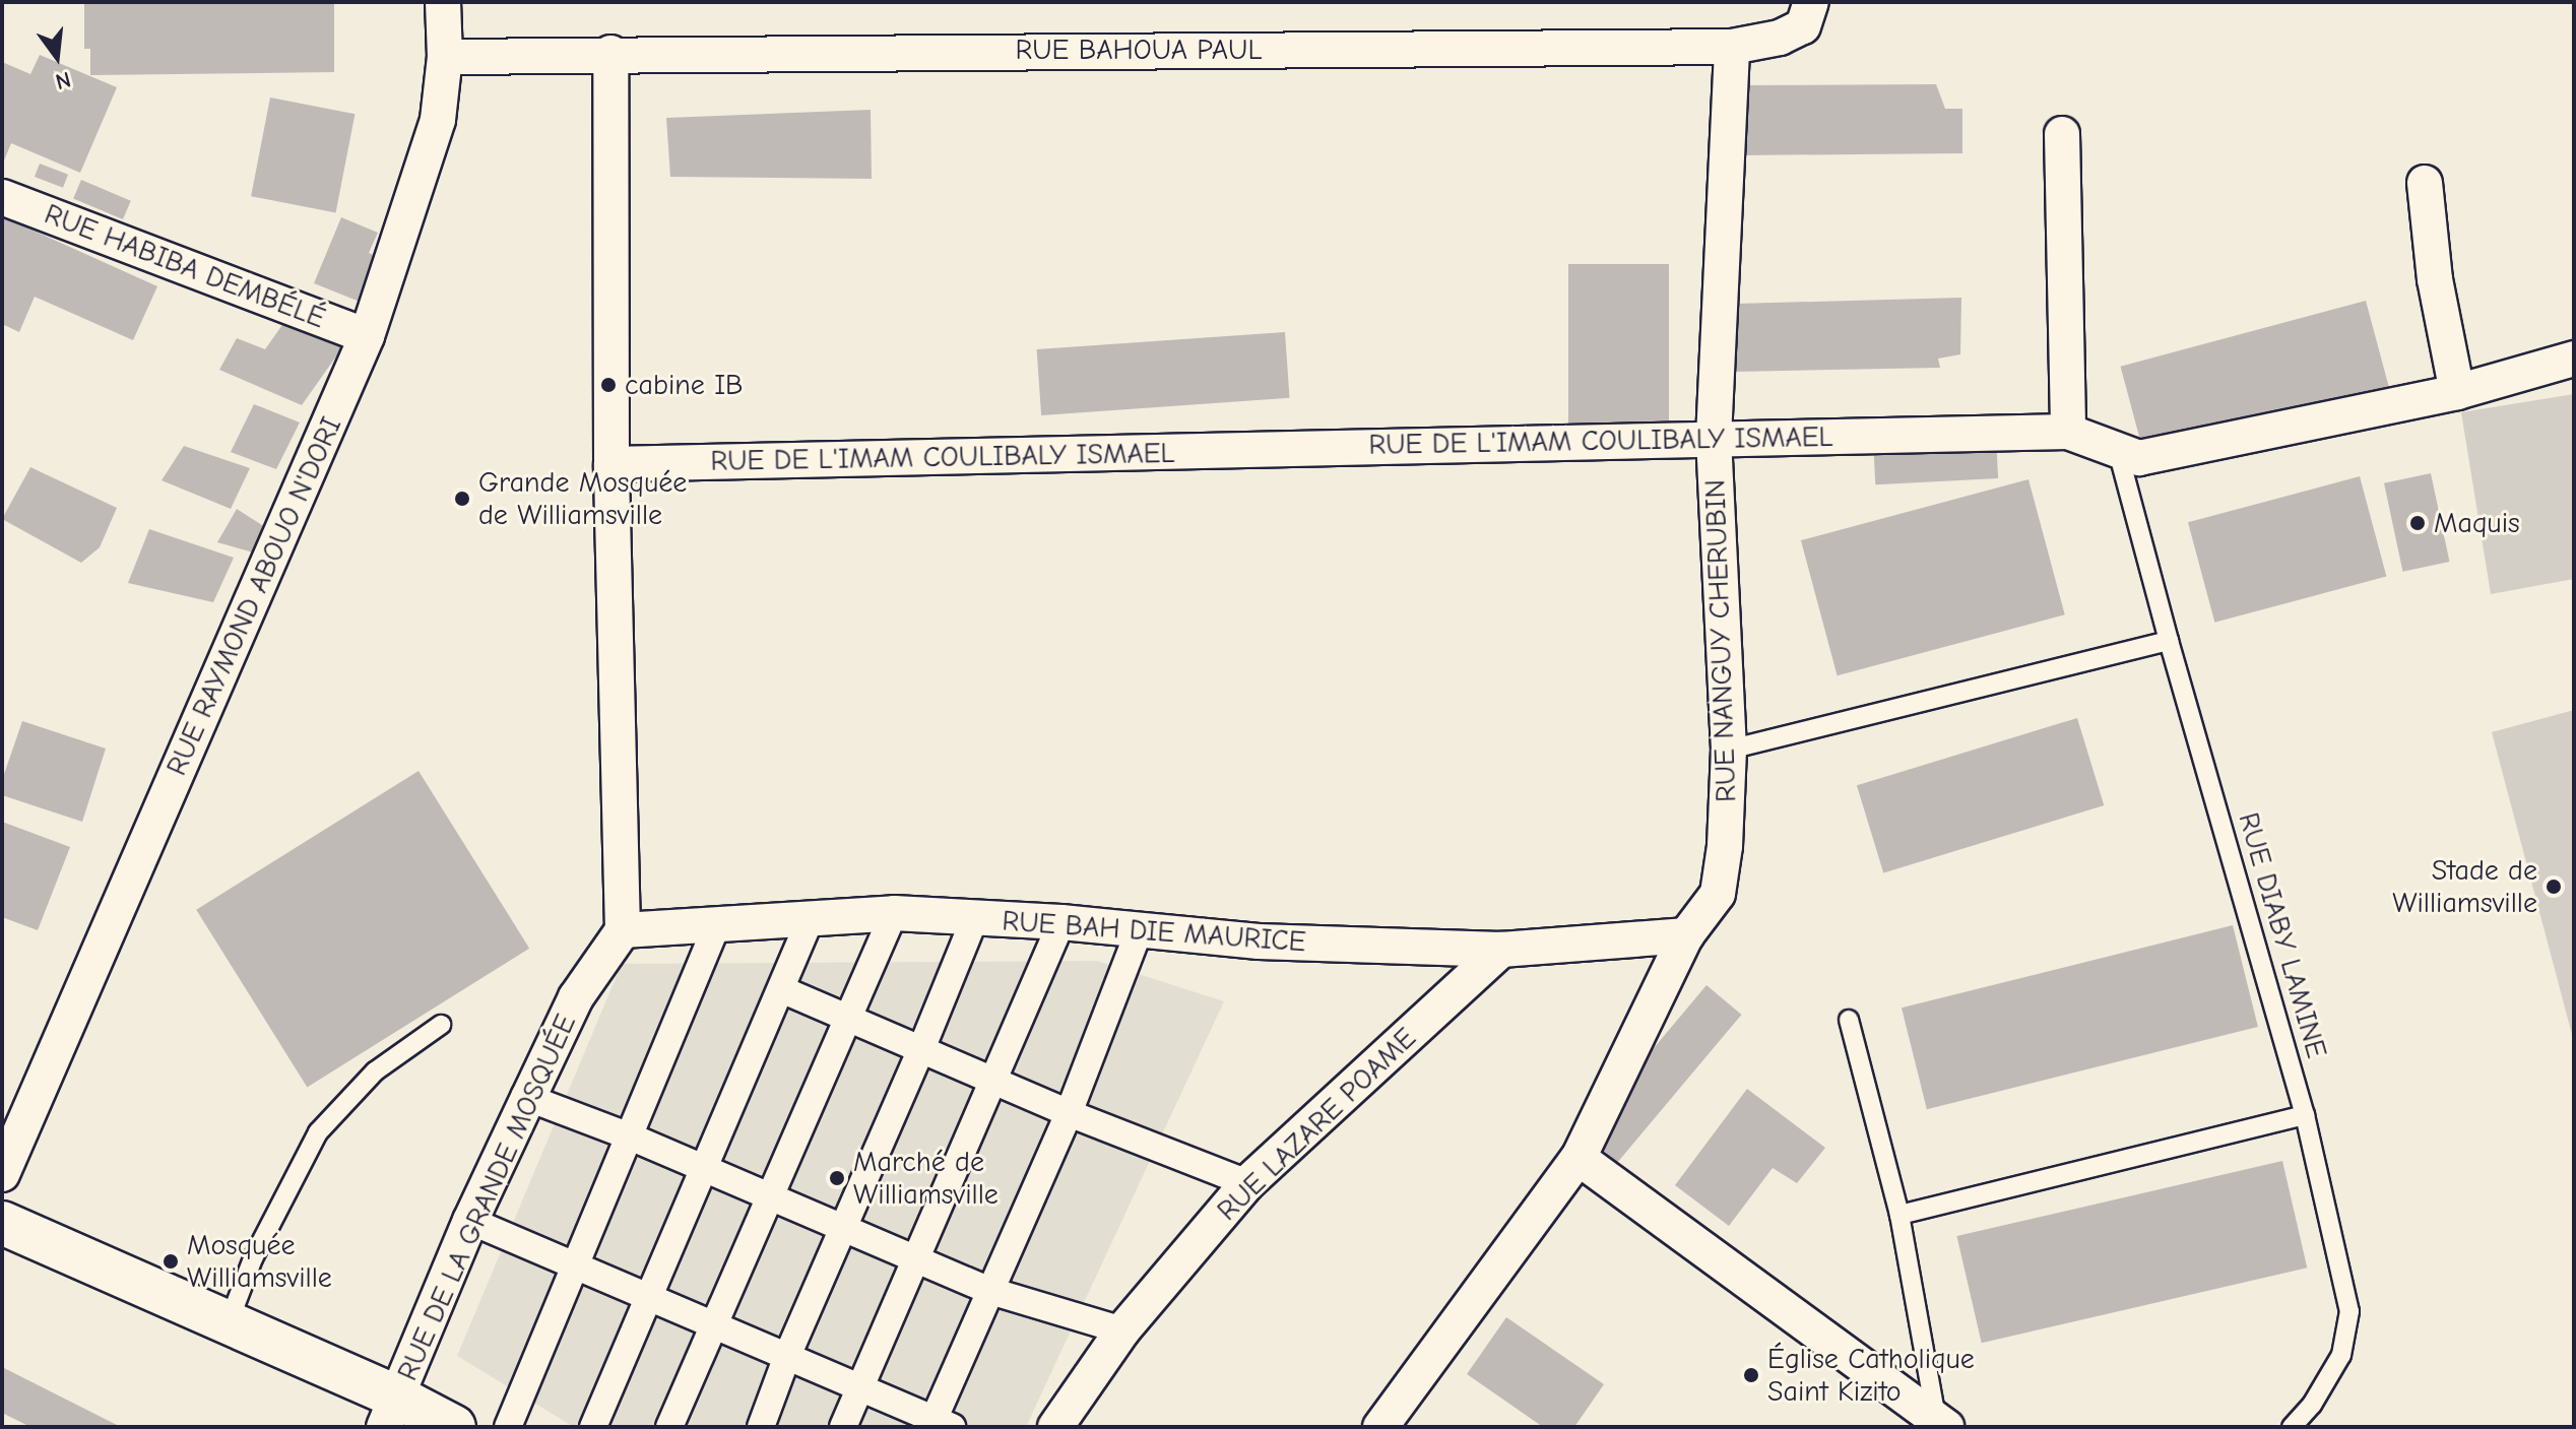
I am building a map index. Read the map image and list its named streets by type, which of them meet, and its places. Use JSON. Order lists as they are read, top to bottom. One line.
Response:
{"streets":{"street":["RUE BAHOUA PAUL","RUE HABIBA DEMBÉLÉ","RUE DE L'IMAM COULIBALY ISMAEL","RUE RAYMOND ABOUO N'DORI","RUE NANGUY CHERUBIN","RUE BAH DIE MAURICE","RUE LAZARE POAME","RUE DE LA GRANDE MOSQUÉE"],"lane":["RUE DIABY LAMINE"]},"crossings":[["RUE BAHOUA PAUL","RUE RAYMOND ABOUO N'DORI"],["RUE BAHOUA PAUL","RUE NANGUY CHERUBIN"],["RUE HABIBA DEMBÉLÉ","RUE RAYMOND ABOUO N'DORI"],["RUE DE L'IMAM COULIBALY ISMAEL","RUE NANGUY CHERUBIN"],["RUE DE L'IMAM COULIBALY ISMAEL","RUE DIABY LAMINE"],["RUE NANGUY CHERUBIN","RUE BAH DIE MAURICE"],["RUE BAH DIE MAURICE","RUE LAZARE POAME"],["RUE BAH DIE MAURICE","RUE DE LA GRANDE MOSQUÉE"]],"places":["cabine IB","Grande Mosquée de Williamsville","Maquis","Stade de Williamsville","Marché de Williamsville","Mosquée Williamsville","Église Catholique Saint Kizito"],"north":"bottom"}
